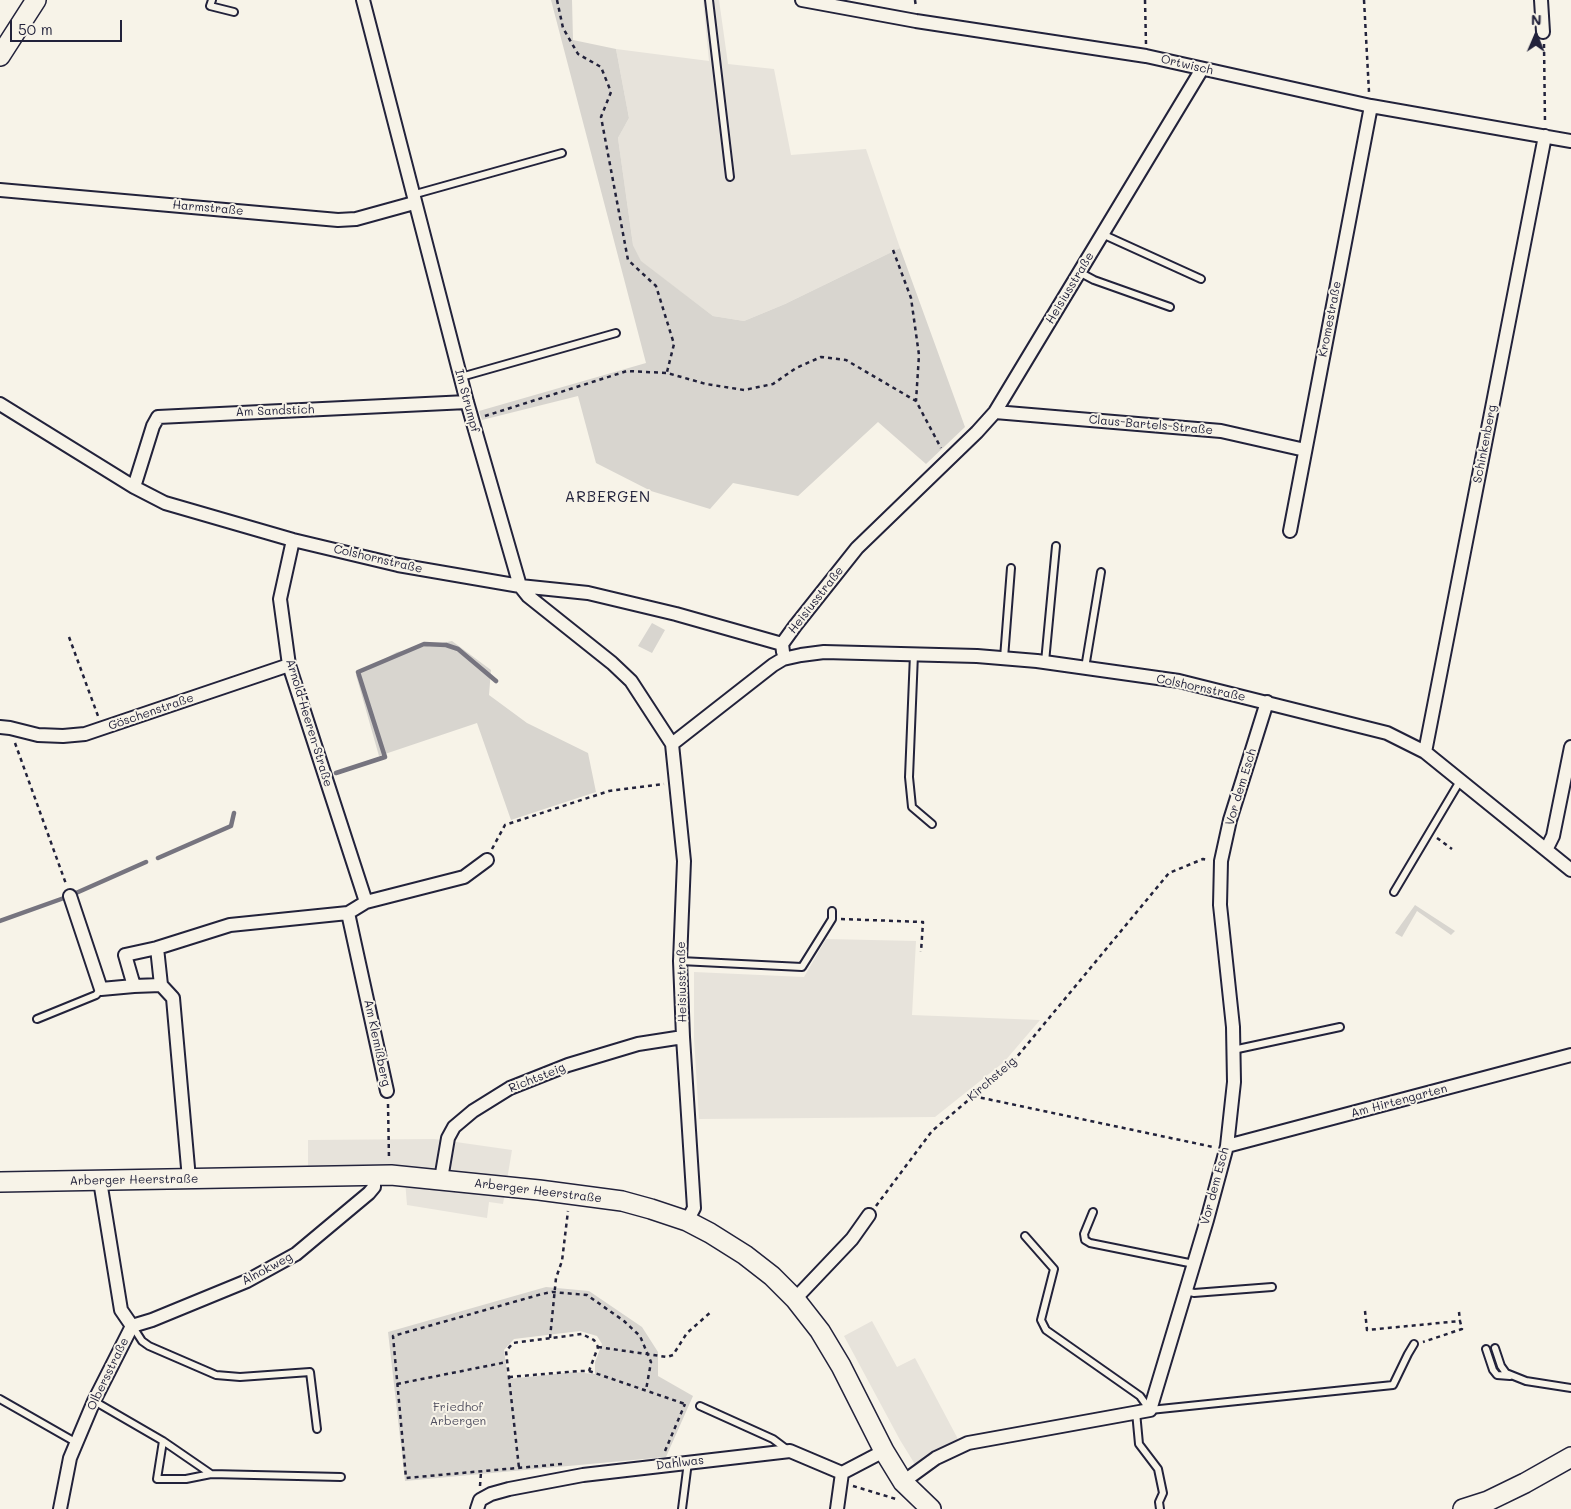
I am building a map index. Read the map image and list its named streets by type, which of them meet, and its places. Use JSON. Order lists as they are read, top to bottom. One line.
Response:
{"streets":{"main road":["Arberger Heerstraße"],"street":["Ortwisch","Harmstraße","Heisiusstraße","Kromestraße","Im Strumpf","Am Sandstich","Claus-Bartels-Straße","Schinkenberg","Colshornstraße","Göschenstraße","Arnold-Heeren-Straße","Vor dem Esch","Am Klemißberg","Richtsteig","Am Hirtengarten","Alnokweg","Olbersstraße","Dahlwas"],"path":["Kirchsteig"]},"crossings":[["Ortwisch","Heisiusstraße"],["Ortwisch","Kromestraße"],["Ortwisch","Schinkenberg"],["Harmstraße","Im Strumpf"],["Heisiusstraße","Im Strumpf"],["Heisiusstraße","Claus-Bartels-Straße"],["Heisiusstraße","Colshornstraße"],["Heisiusstraße","Richtsteig"],["Heisiusstraße","Arberger Heerstraße"],["Kromestraße","Claus-Bartels-Straße"],["Im Strumpf","Am Sandstich"],["Im Strumpf","Colshornstraße"],["Am Sandstich","Colshornstraße"],["Schinkenberg","Colshornstraße"],["Colshornstraße","Arnold-Heeren-Straße"],["Colshornstraße","Vor dem Esch"],["Göschenstraße","Arnold-Heeren-Straße"],["Vor dem Esch","Kirchsteig"],["Vor dem Esch","Am Hirtengarten"],["Am Klemißberg","Arberger Heerstraße"],["Am Klemißberg","Alnokweg"],["Richtsteig","Arberger Heerstraße"],["Arberger Heerstraße","Alnokweg"],["Arberger Heerstraße","Olbersstraße"],["Alnokweg","Olbersstraße"]],"districts":["ARBERGEN"],"parks":["Friedhof Arbergen"],"scale_bar":"50 m","north":"top"}
